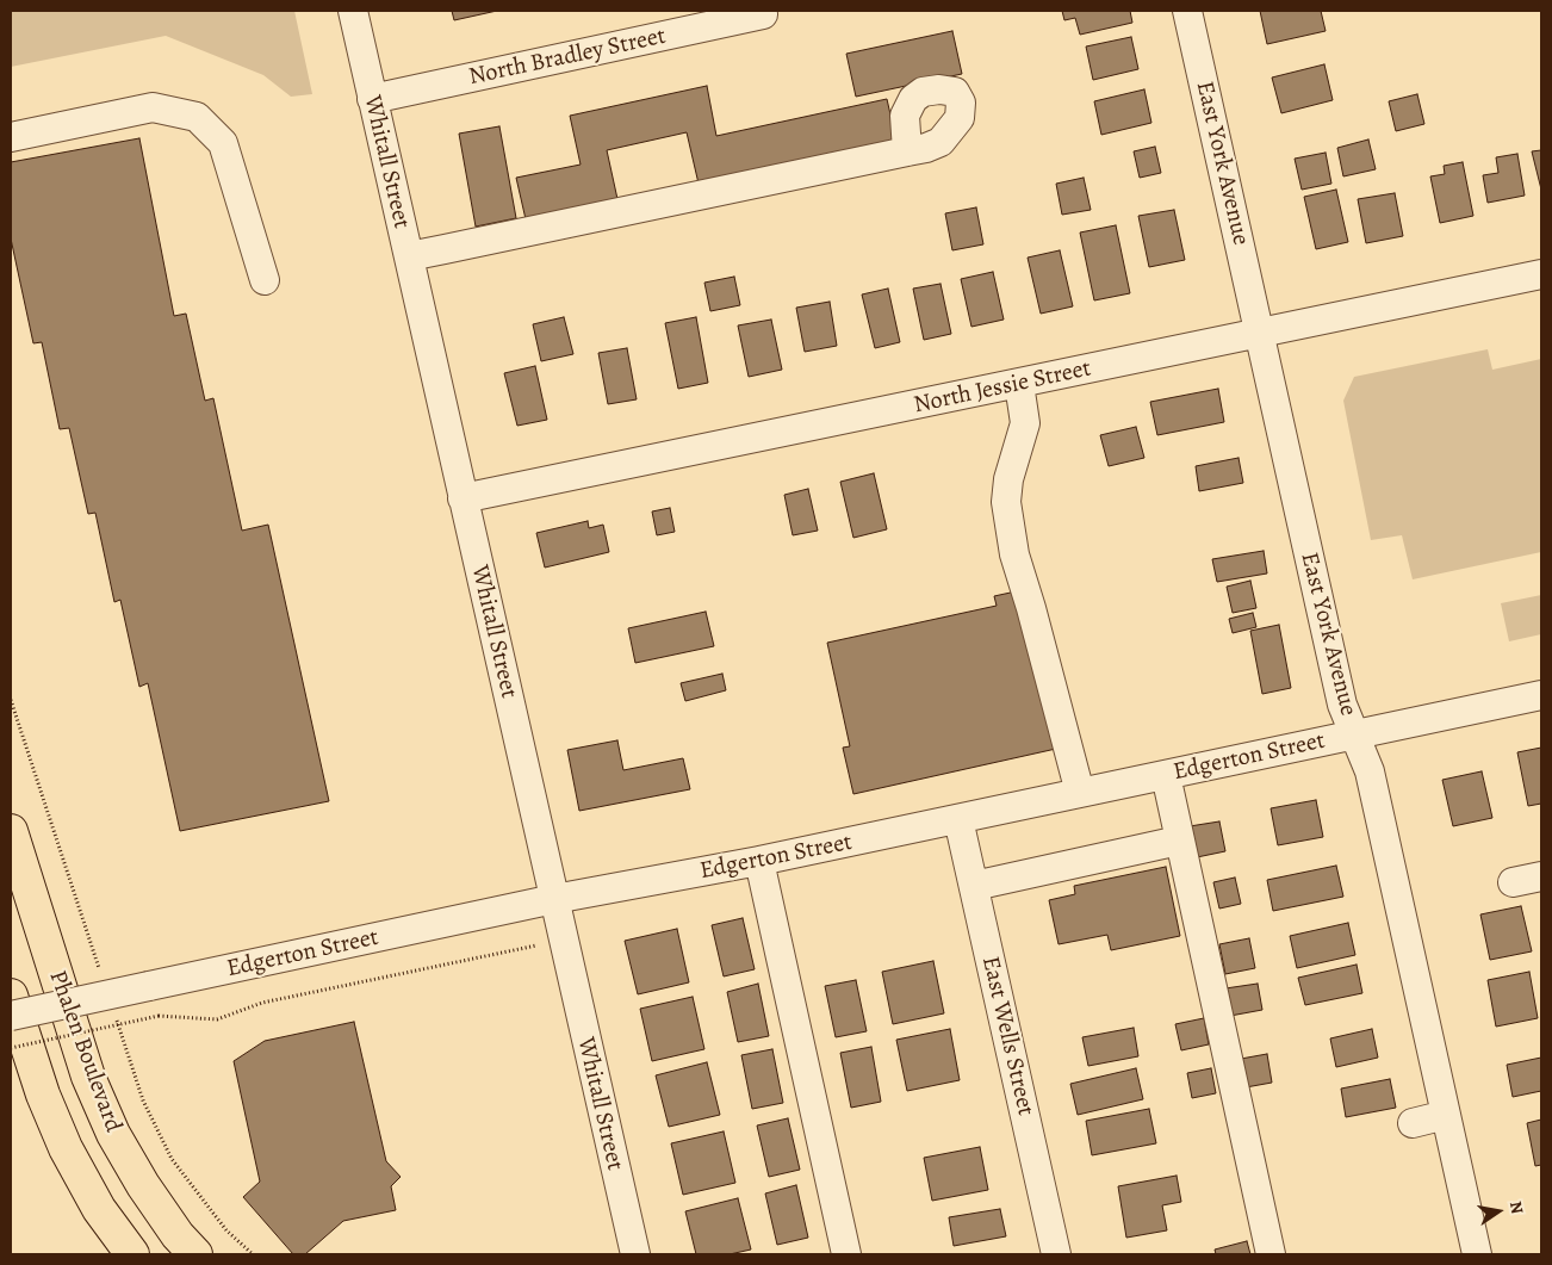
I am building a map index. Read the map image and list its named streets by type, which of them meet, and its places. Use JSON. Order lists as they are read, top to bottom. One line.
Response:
{"streets":{"main road":["Phalen Boulevard"],"street":["North Bradley Street","Whitall Street","East York Avenue","North Jessie Street","Edgerton Street","East Wells Street"]},"crossings":[["North Bradley Street","Whitall Street"],["Whitall Street","North Jessie Street"],["Whitall Street","Edgerton Street"],["East York Avenue","North Jessie Street"],["East York Avenue","Edgerton Street"],["Edgerton Street","East Wells Street"]],"north":"right"}
